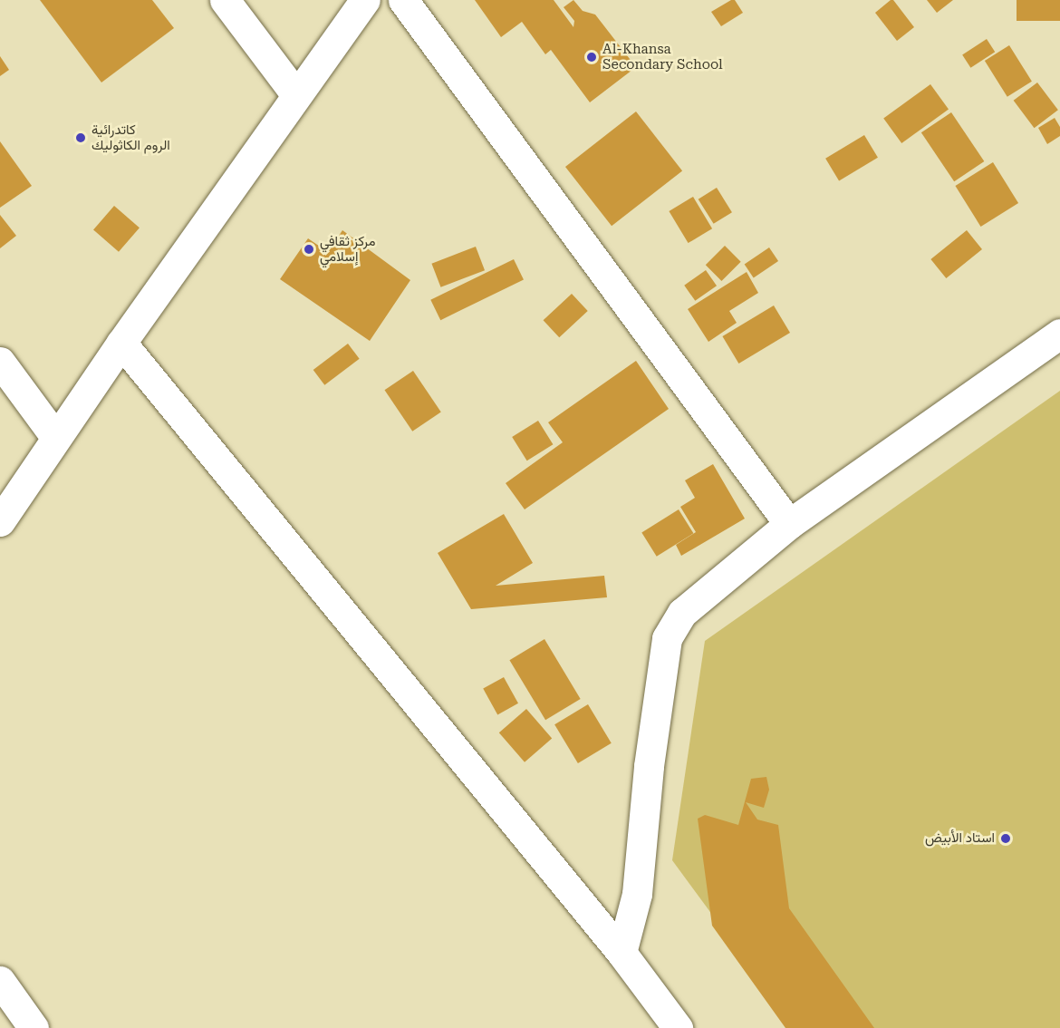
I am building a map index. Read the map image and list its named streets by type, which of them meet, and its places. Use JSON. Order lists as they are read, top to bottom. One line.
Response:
{"places":["Al-Khansa Secondary School","كاتدرائية الروم الكاثوليك","مركز ثقافي إسلامي","استاد الأبيض"]}
